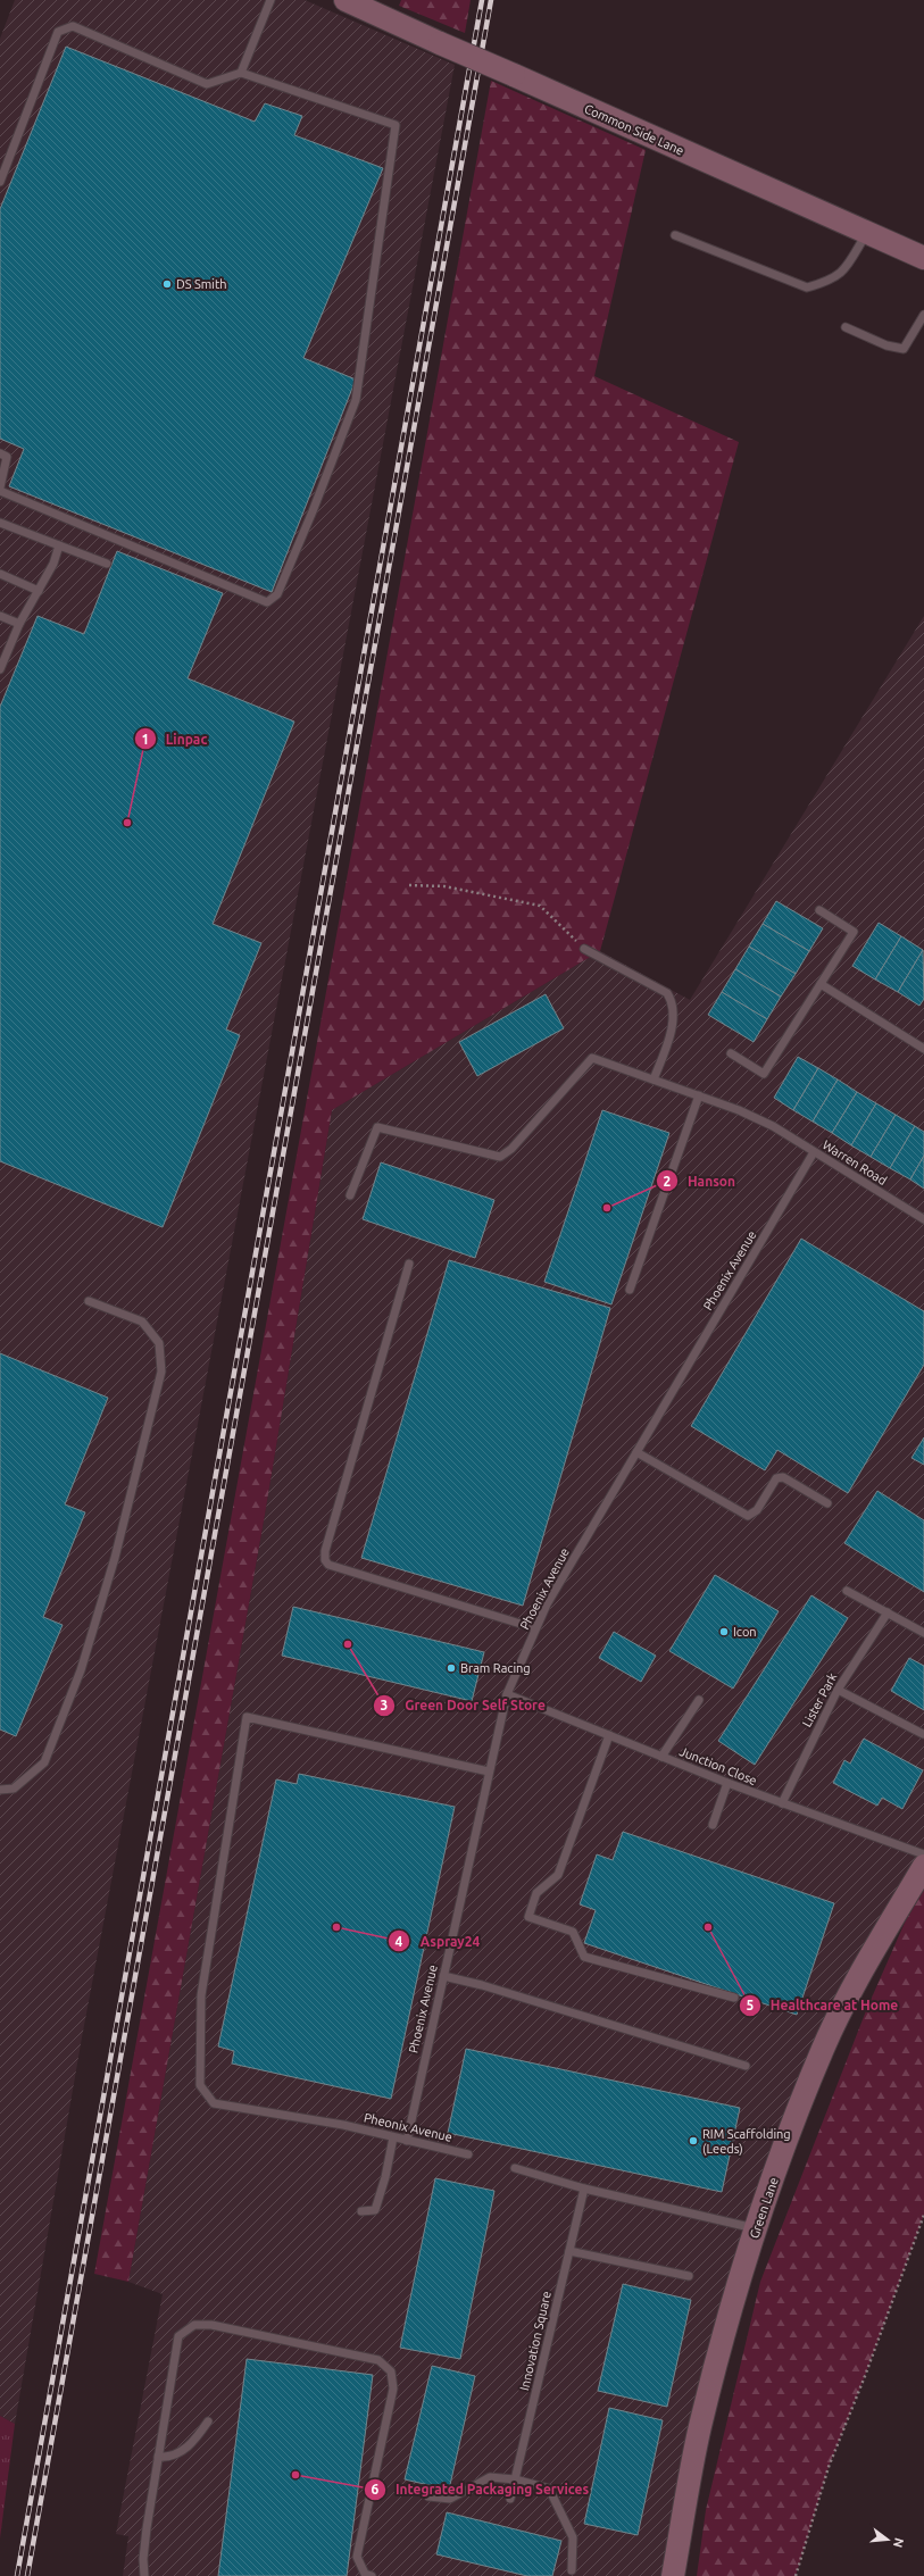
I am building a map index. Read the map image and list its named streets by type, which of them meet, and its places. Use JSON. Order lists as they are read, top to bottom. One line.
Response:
{"streets":{"street":["Common Side Lane","Green Lane"],"lane":["Warren Road","Phoenix Avenue","Lister Park","Junction Close","Pheonix Avenue","Innovation Square"]},"crossings":[["Warren Road","Phoenix Avenue"],["Phoenix Avenue","Junction Close"],["Phoenix Avenue","Pheonix Avenue"],["Lister Park","Junction Close"]],"places":["DS Smith","Linpac","Hanson","Icon","Green Door Self Store","Bram Racing","Aspray24","Healthcare at Home","RIM Scaffolding (Leeds)","Integrated Packaging Services"],"north":"right"}
